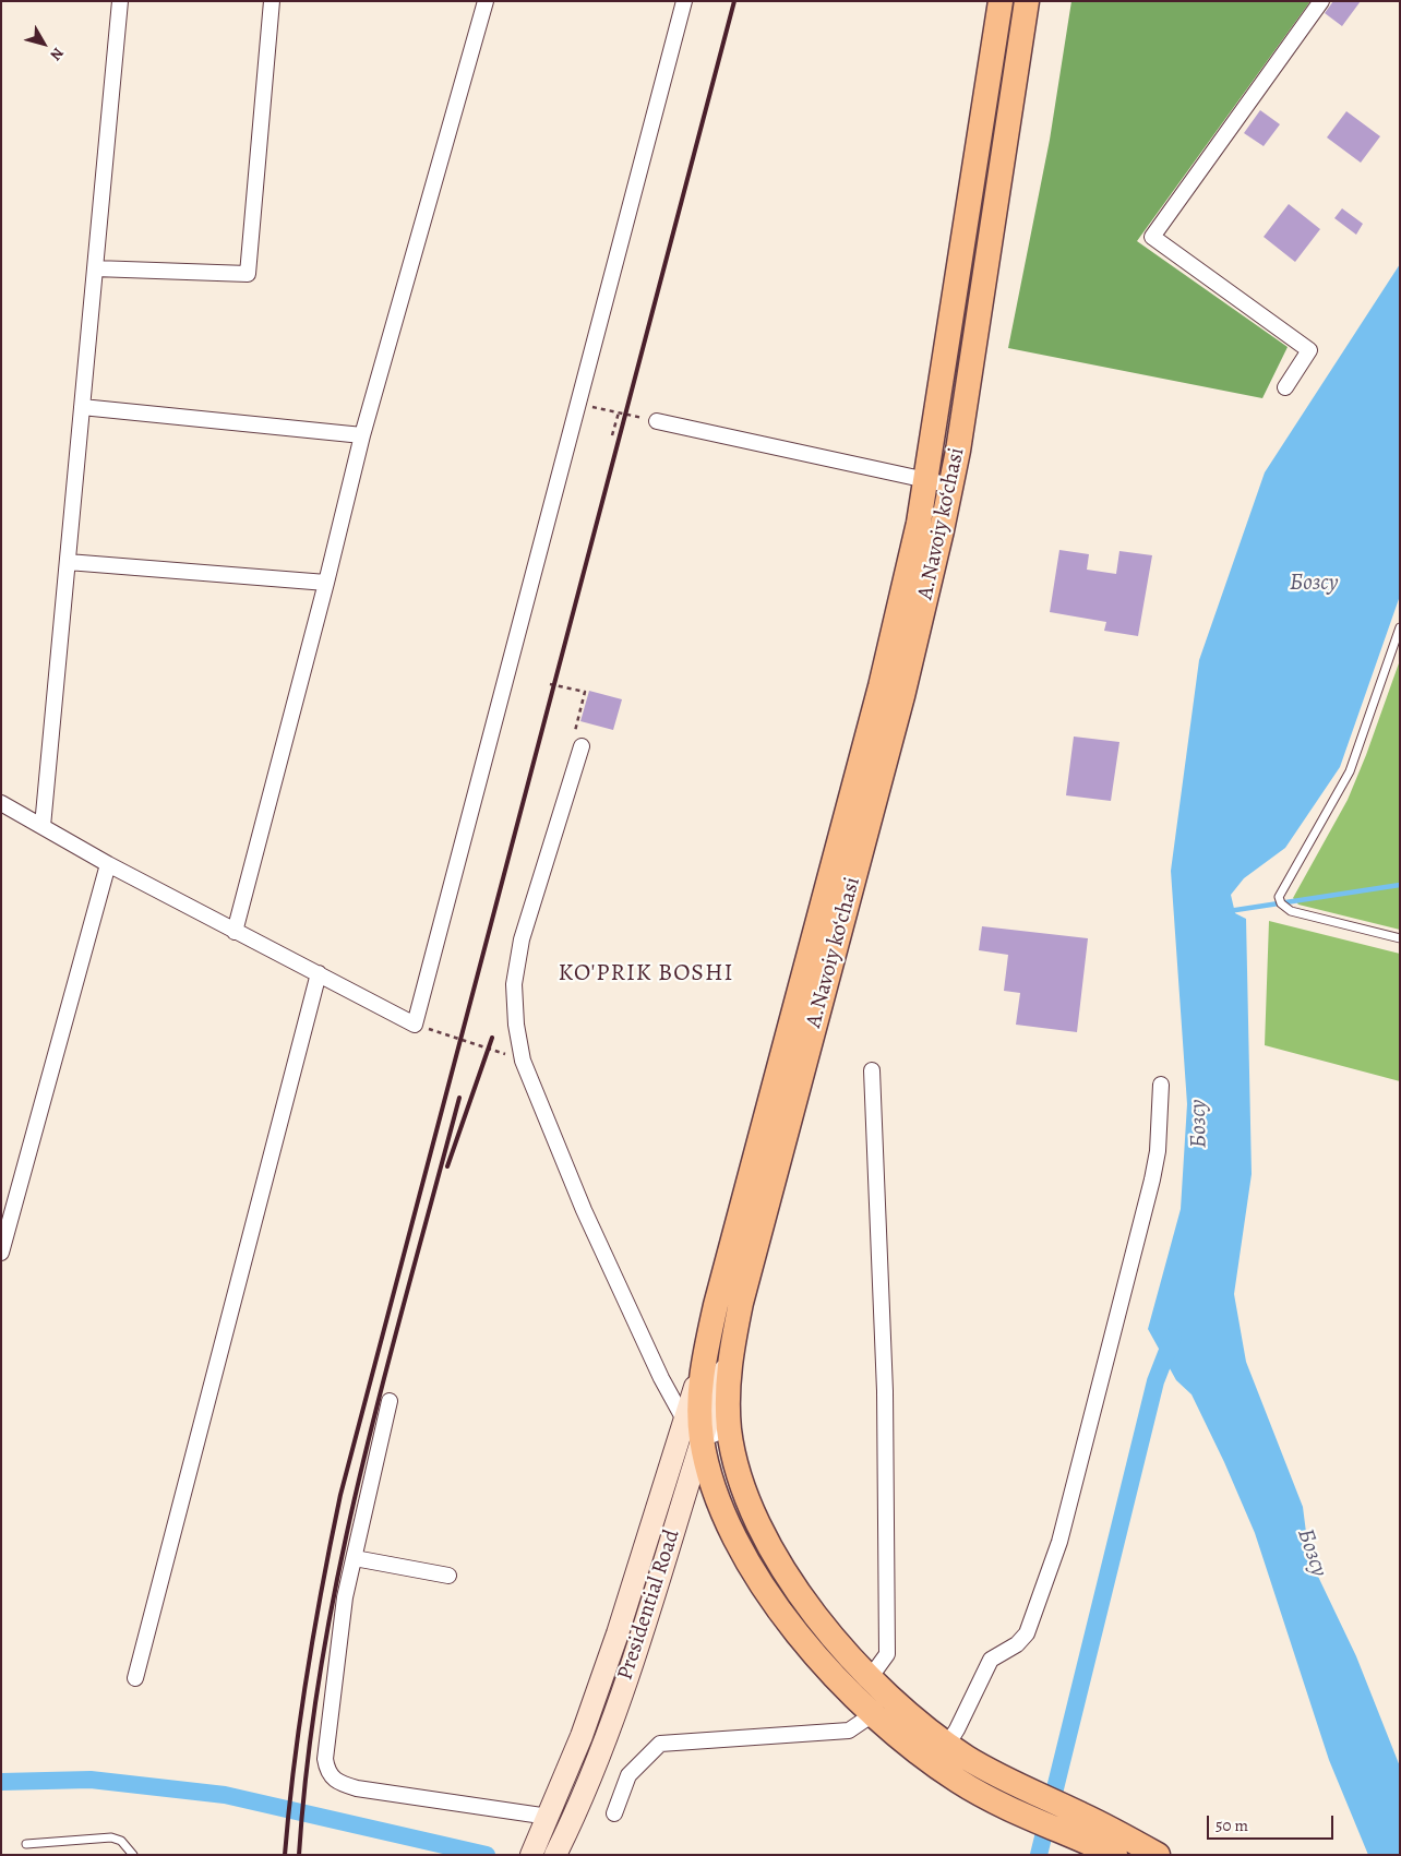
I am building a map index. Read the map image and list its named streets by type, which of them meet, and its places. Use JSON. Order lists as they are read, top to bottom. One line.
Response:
{"streets":{"main road":["A.Navoiy ko‘chasi"],"street":["Presidential Road"]},"crossings":[["A.Navoiy ko‘chasi","Presidential Road"]],"districts":["KO'PRIK BOSHI"],"water":["Бозсу"],"scale_bar":"50 m","north":"bottom right"}
